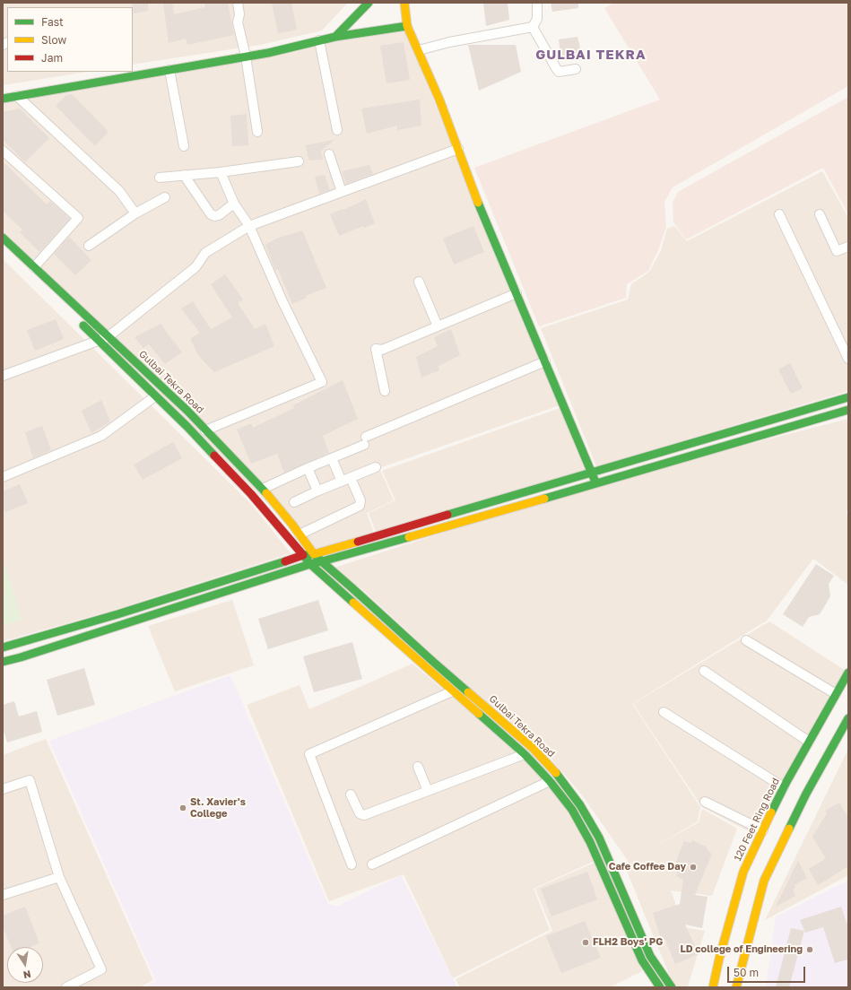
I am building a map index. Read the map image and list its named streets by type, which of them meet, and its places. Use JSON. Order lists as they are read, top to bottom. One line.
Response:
{"streets":{"main road":["Gulbai Tekra Road","120 Feet Ring Road"]},"districts":["GULBAI TEKRA"],"places":["St. Xavier's College","Cafe Coffee Day","FLH2 Boys' PG","LD college of Engineering"],"legend":["Fast","Slow","Jam"],"scale_bar":"50 m","north":"bottom"}
